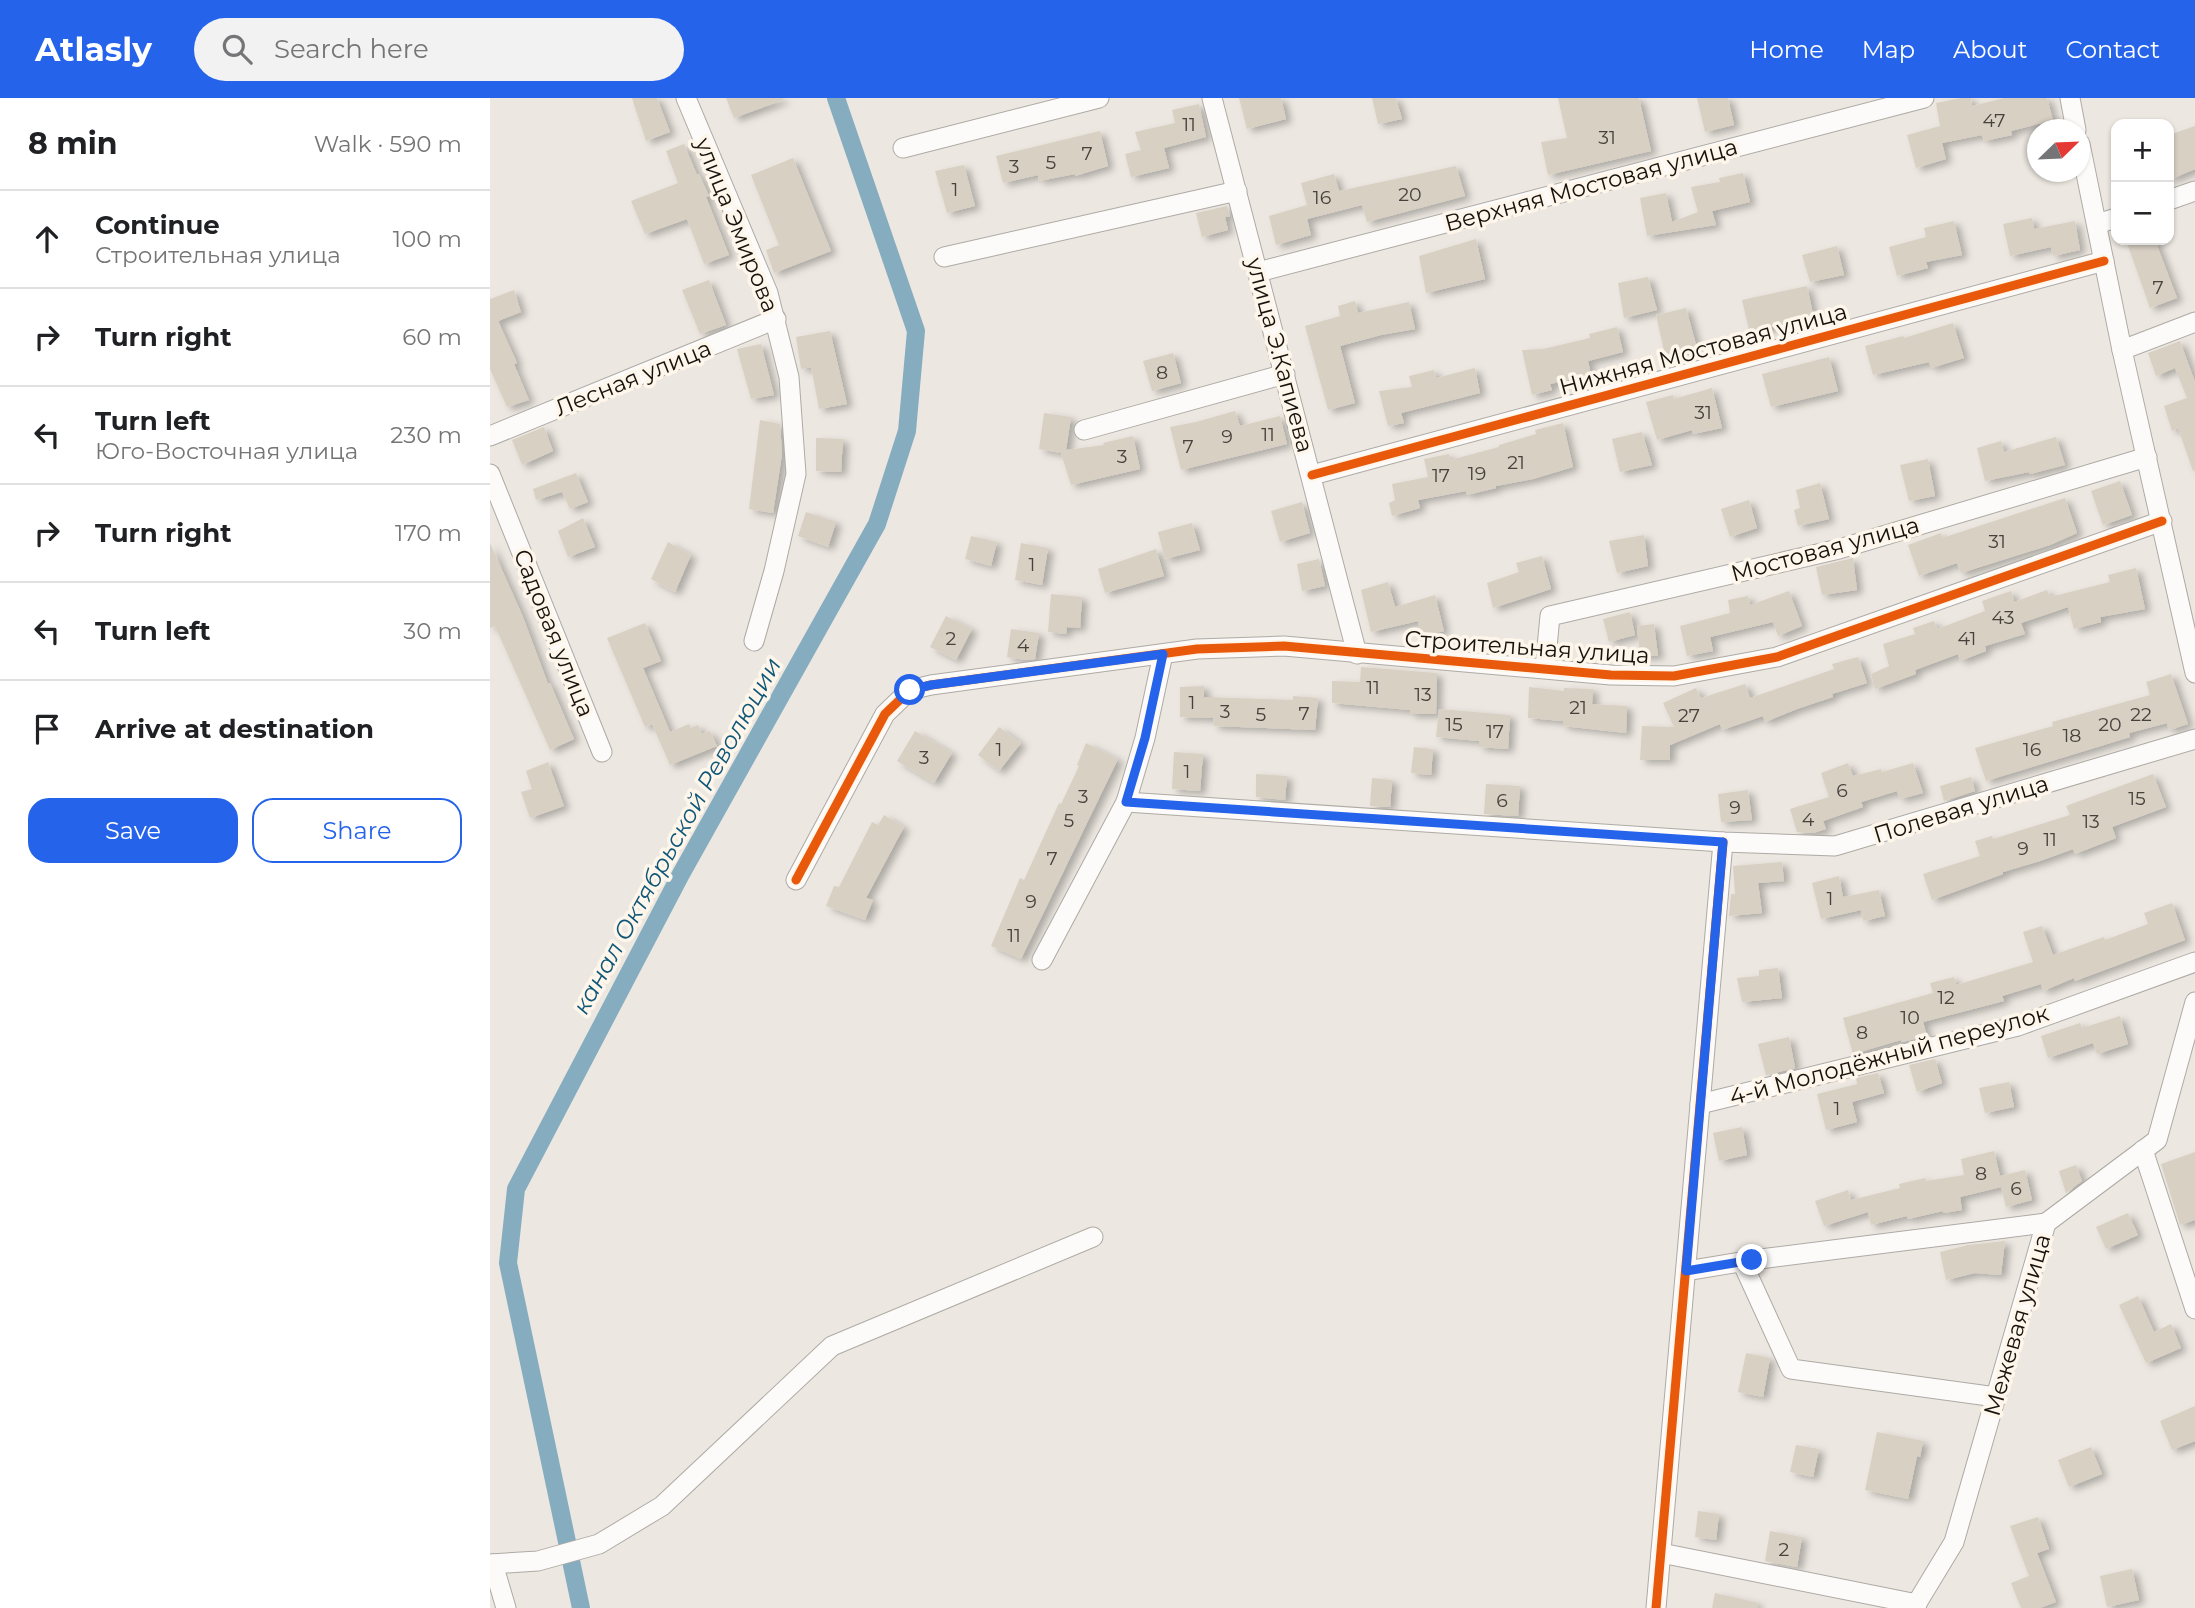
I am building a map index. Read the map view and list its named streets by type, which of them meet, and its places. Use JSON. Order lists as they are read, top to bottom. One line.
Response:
{"streets":{"street":["Верхняя Мостовая улица","улица Эмирова","Нижняя Мостовая улица","улица Э.Капиева","Лесная улица","Мостовая улица","Садовая улица","Строительная улица","Полевая улица","4-й Молодёжный переулок","Межевая улица"]},"crossings":[["Верхняя Мостовая улица","улица Э.Капиева"],["улица Эмирова","Лесная улица"],["Нижняя Мостовая улица","улица Э.Капиева"],["улица Э.Капиева","Строительная улица"],["Мостовая улица","Строительная улица"]],"water":["канал Октябрьской Революции"],"house_numbers":["47","11","31","7","5","3","1","20","16","7","8","31","11","9","7","3","21","19","17","31","1","43","2","41","4","11","13","1","21","3","7","5","22","27","15","20","17","18","1","16","3","1","6","3","15","6","9","4","5","13","11","9","7","1","9","11","12","10","8","1","8","6","2"],"north":"top right","page":{"header":"Atlasly","search":"Search here","nav":["Home","Map","About","Contact"],"heading":["8 min","Walk · 590 m"],"map_buttons":["+","−"],"list":[["Continue","Строительная улица","100 m"],["Turn right","60 m"],["Turn left","Юго-Восточная улица","230 m"],["Turn right","170 m"],["Turn left","30 m"],"Arrive at destination"],"buttons":["Save","Share"]}}
